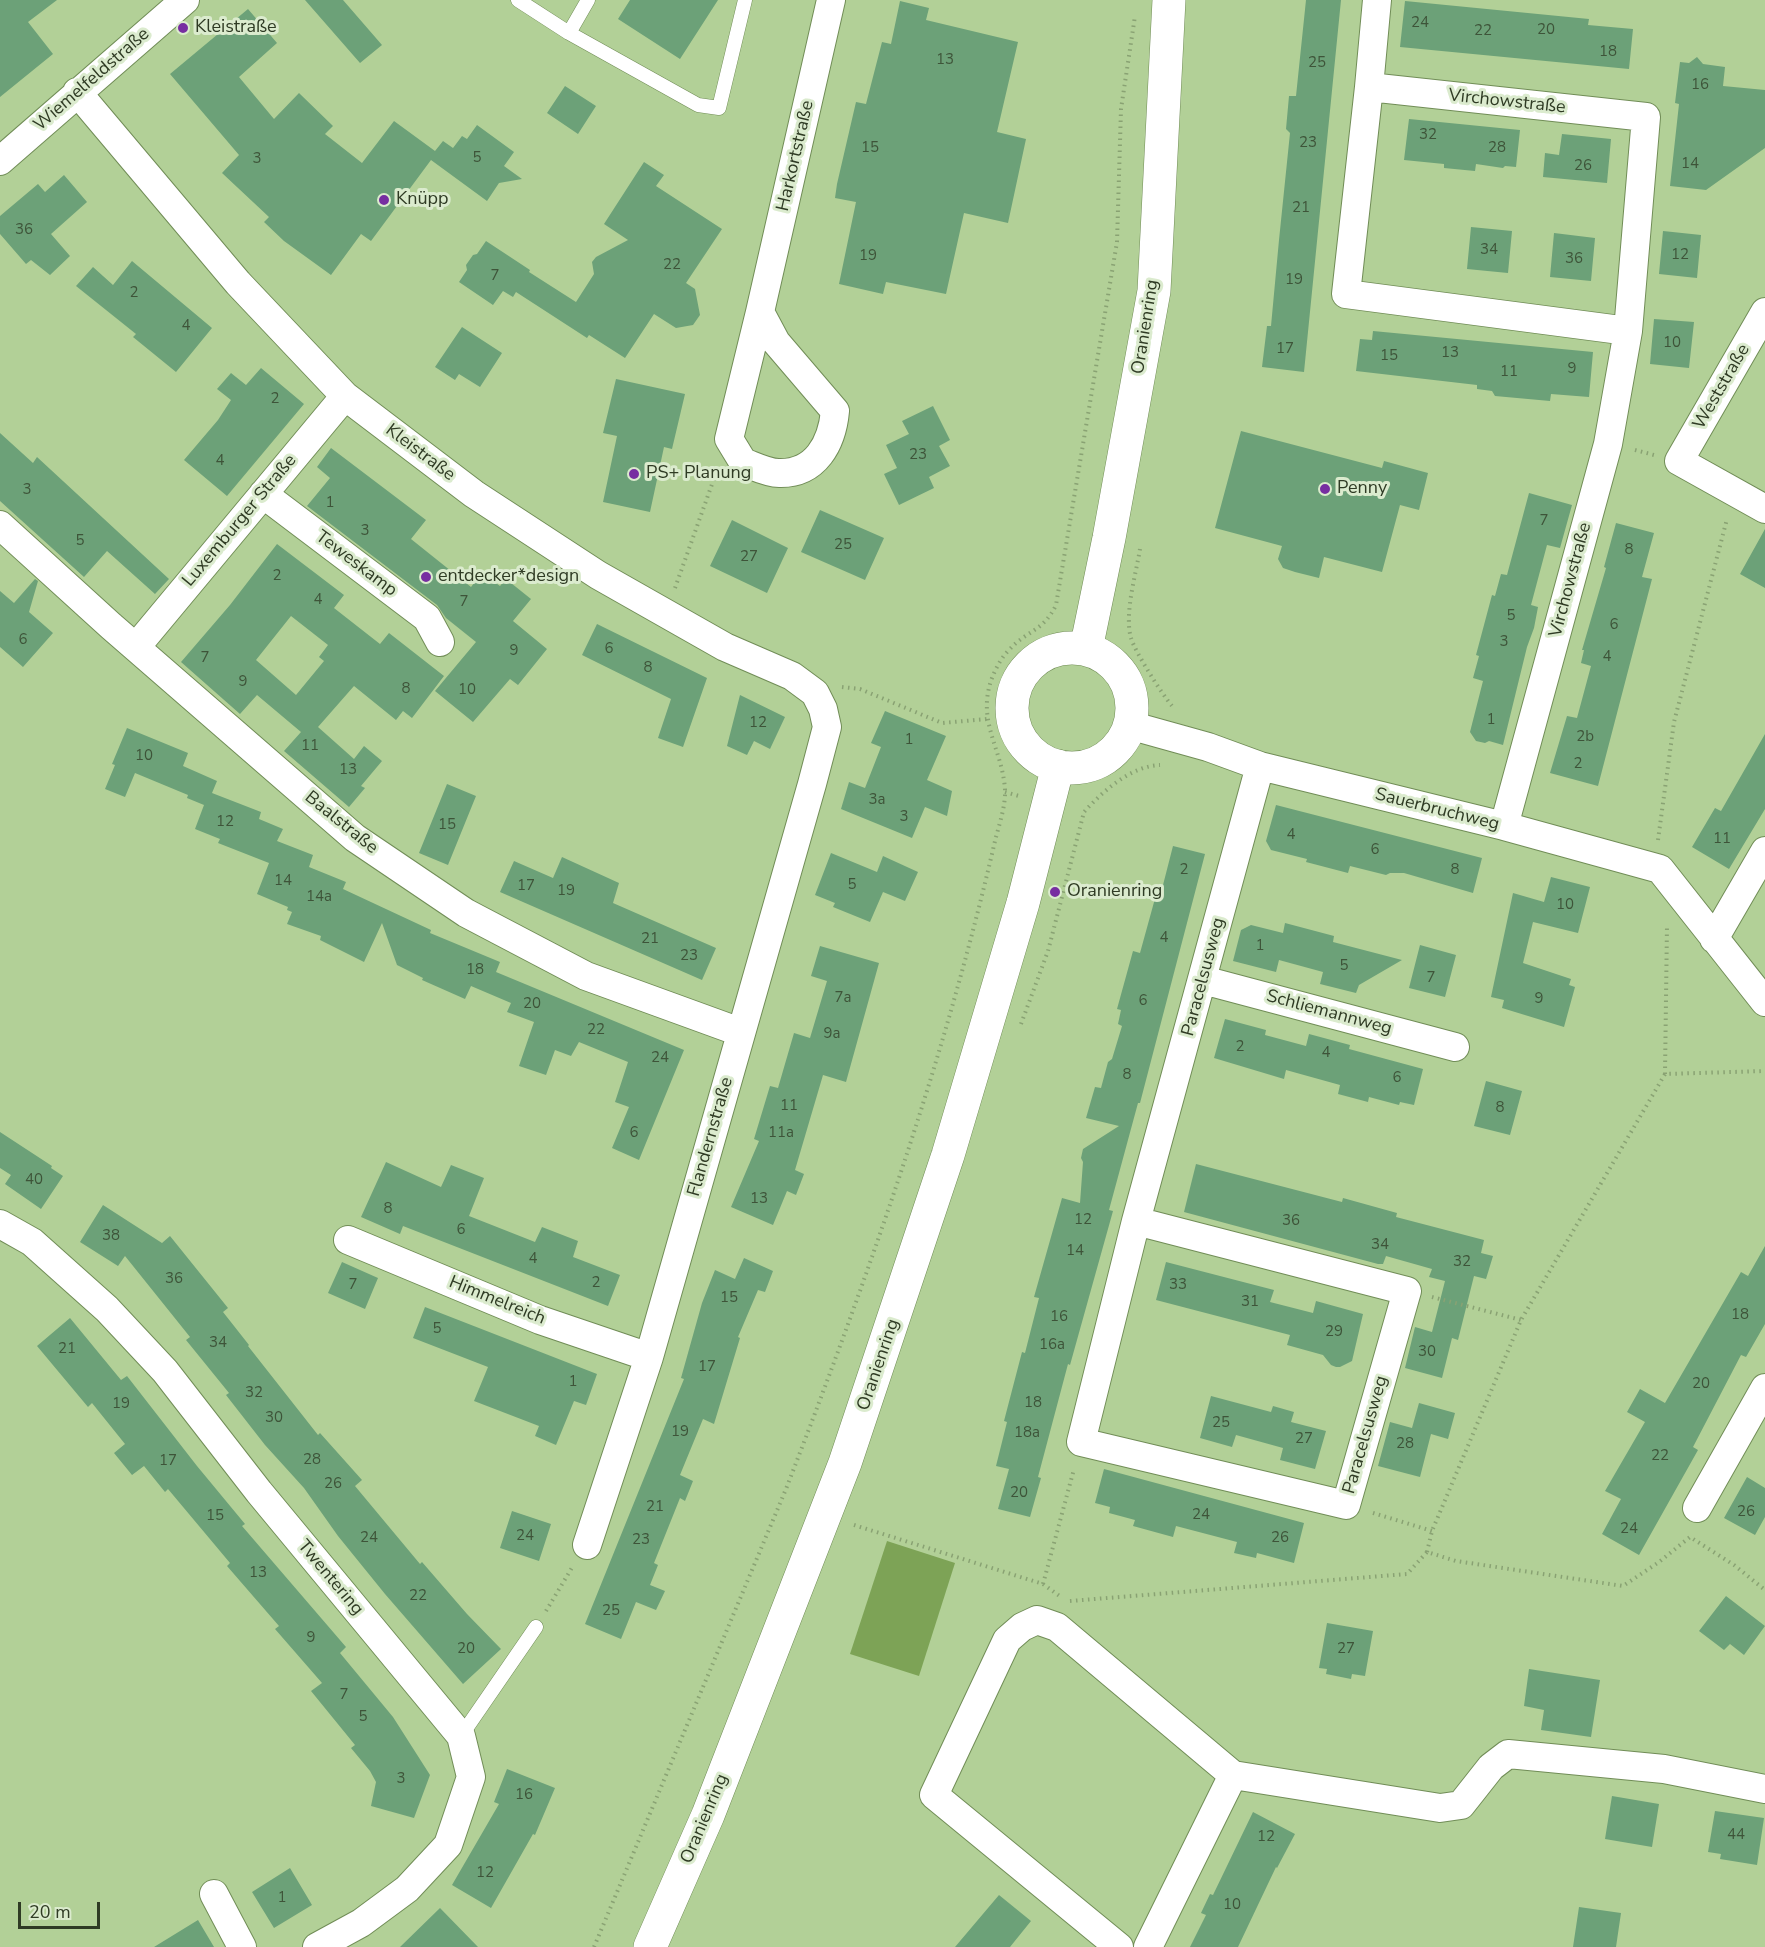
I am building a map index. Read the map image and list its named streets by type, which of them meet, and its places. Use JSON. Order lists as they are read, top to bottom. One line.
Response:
{"streets":{"street":["Wiemelfeldstraße","Virchowstraße","Harkortstraße","Oranienring","Weststraße","Kleistraße","Luxemburger Straße","Teweskamp","Sauerbruchweg","Baalstraße","Paracelsusweg","Schliemannweg","Flandernstraße","Himmelreich","Twentering"]},"crossings":[["Wiemelfeldstraße","Kleistraße"],["Virchowstraße","Sauerbruchweg"],["Oranienring","Sauerbruchweg"],["Kleistraße","Luxemburger Straße"],["Kleistraße","Flandernstraße"],["Luxemburger Straße","Teweskamp"],["Luxemburger Straße","Baalstraße"],["Sauerbruchweg","Paracelsusweg"],["Baalstraße","Flandernstraße"],["Paracelsusweg","Schliemannweg"],["Flandernstraße","Himmelreich"]],"places":["Kleistraße","Knüpp","PS+ Planung","Penny","entdecker*design","Oranienring"],"house_numbers":["24","20","22","18","13","25","16","32","23","15","28","5","3","14","26","21","36","34","12","19","36","22","7","19","2","4","10","17","13","15","9","11","2","23","4","3","1","7","3","5","25","8","27","2","4","7","5","6","6","3","6","9","4","7","8","9","8","10","1","12","2b","1","11","10","2","13","3a","3","12","15","4","11","6","2","8","14","5","17","19","14a","10","4","21","1","23","5","18","7","7a","9","6","20","22","9a","2","4","24","8","6","11","8","6","11a","40","13","8","12","36","6","38","34","14","4","32","36","2","7","33","15","31","18","16","5","29","34","16a","21","30","17","1","20","32","18","19","30","25","19","18a","27","28","22","28","17","26","20","21","26","24","15","24","24","24","26","23","13","22","25","9","20","27","7","5","3","16","44","12","12","1","10"],"scale_bar":"20 m"}
